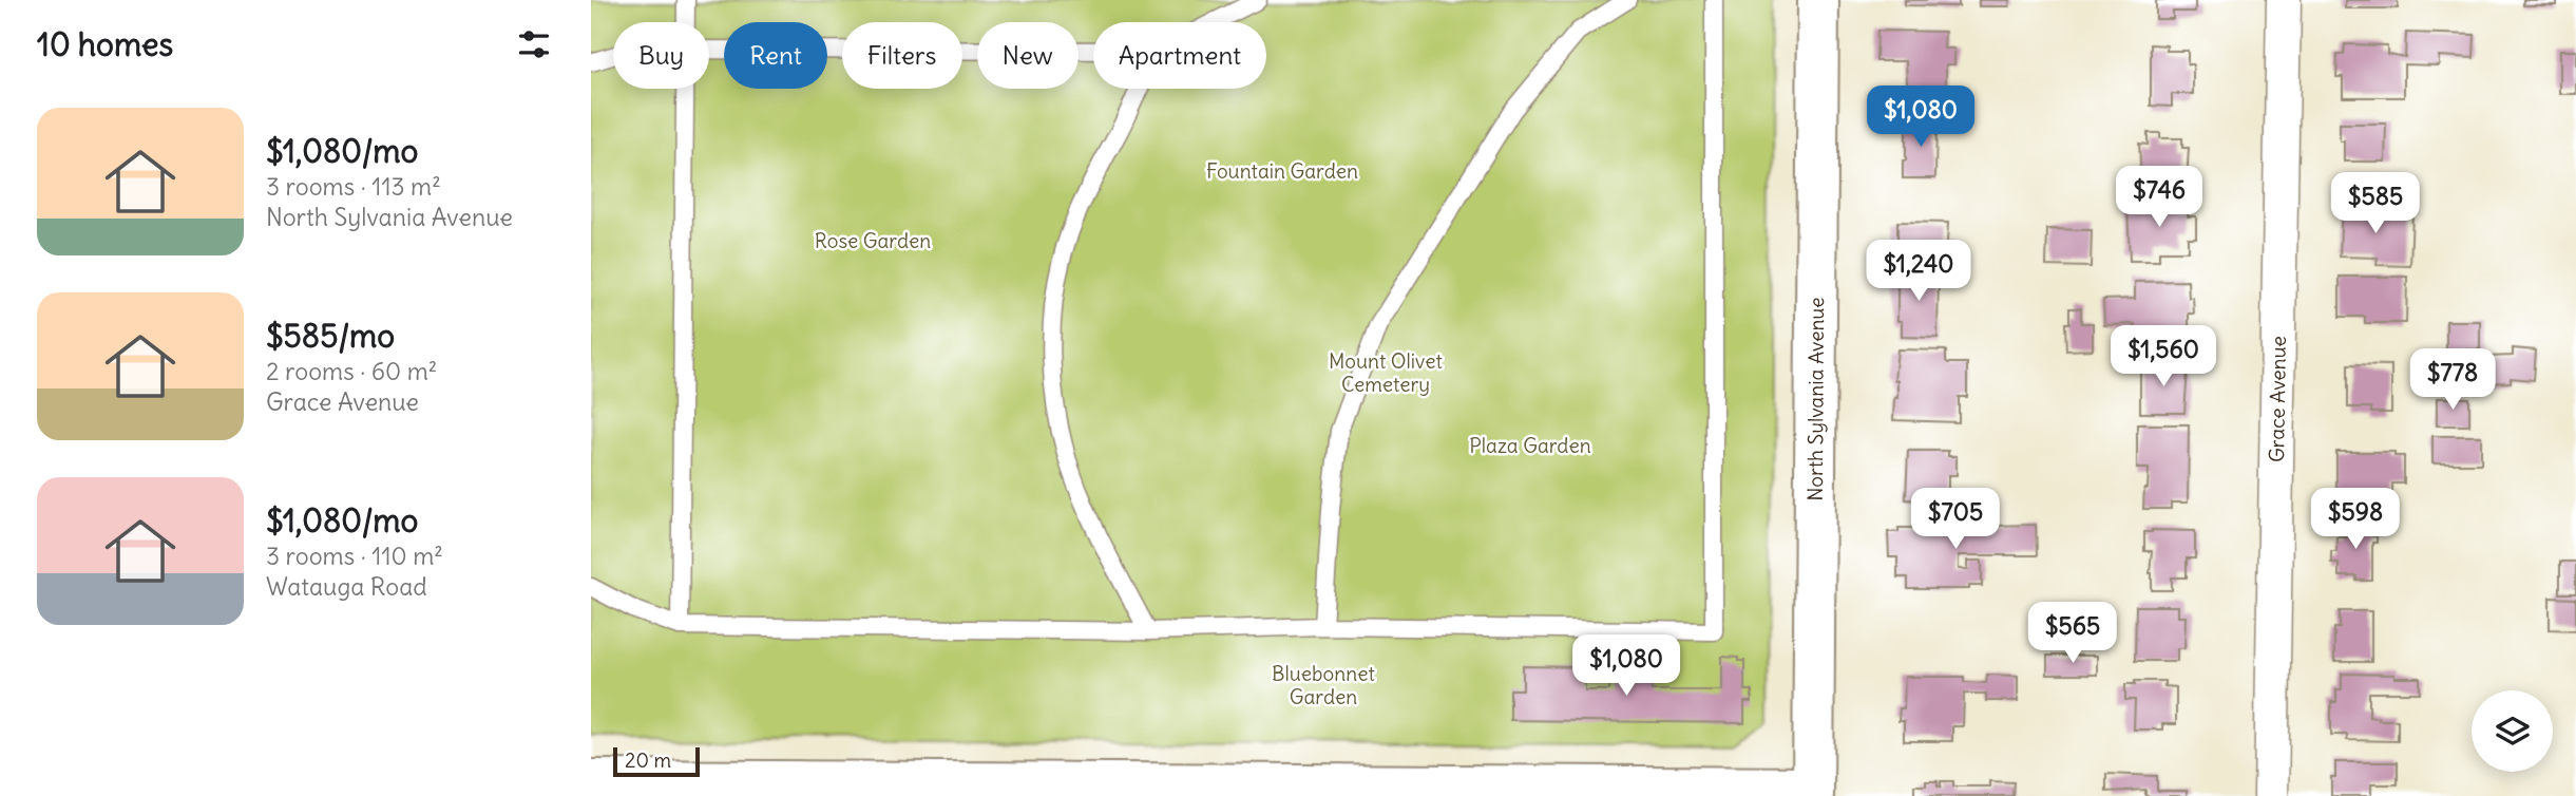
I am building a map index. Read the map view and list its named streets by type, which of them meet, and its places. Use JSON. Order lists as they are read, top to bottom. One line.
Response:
{"streets":{"street":["North Sylvania Avenue","Grace Avenue"]},"parks":["Fountain Garden","Rose Garden","Mount Olivet Cemetery","Plaza Garden","Bluebonnet Garden"],"scale_bar":"20 m","page":{"heading":"10 homes","chip":["Buy","Rent","Filters","New","Apartment"],"price":["$1,080","$746","$585","$1,240","$1,560","$778","$705","$598","$565","$1,080"],"list":[{"name":"$1,080/mo","note":"3 rooms · 113 m² · North Sylvania Avenue"},{"name":"$585/mo","note":"2 rooms · 60 m² · Grace Avenue"},{"name":"$1,080/mo","note":"3 rooms · 110 m² · Watauga Road"}],"scale":"20 m"}}
